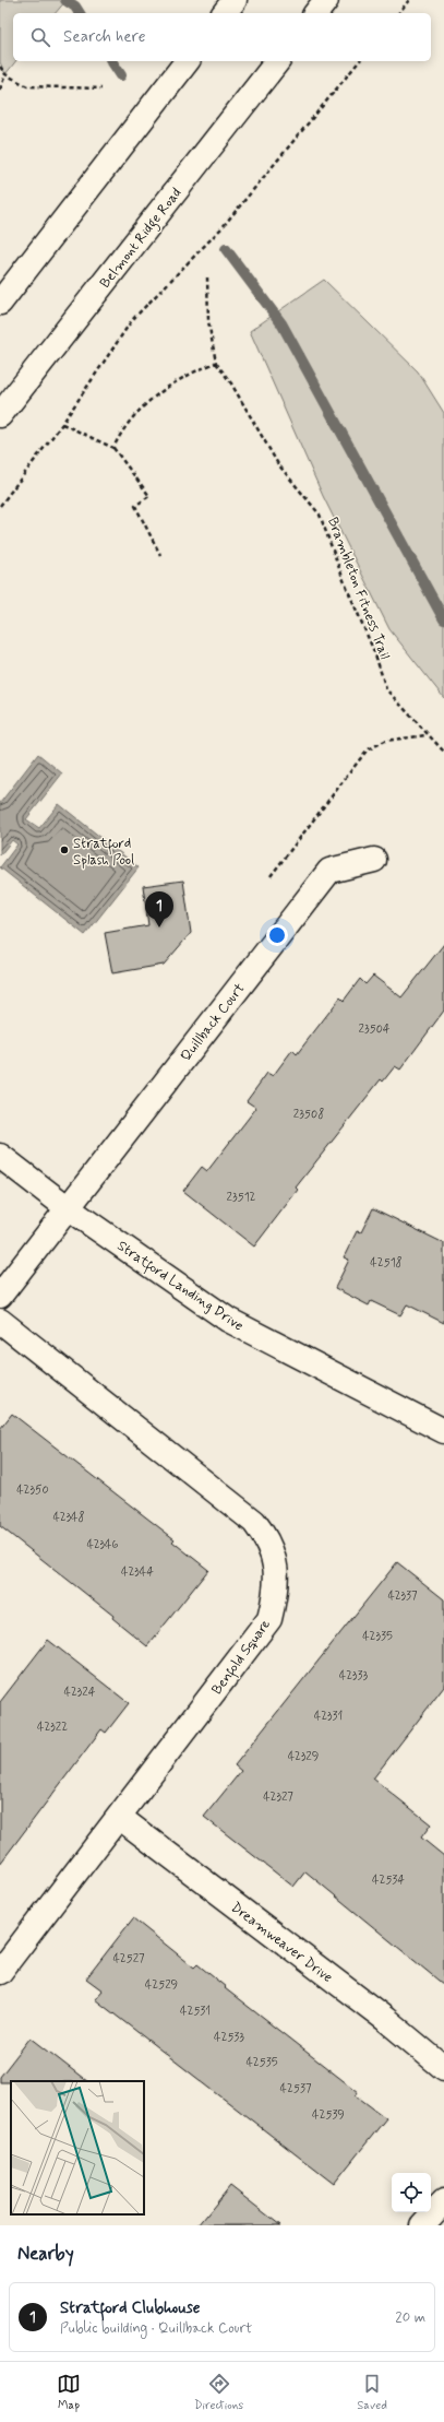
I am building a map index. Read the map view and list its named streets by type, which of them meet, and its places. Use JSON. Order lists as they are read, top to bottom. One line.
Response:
{"streets":{"street":["Belmont Ridge Road","Quillback Court","Stratford Landing Drive","Benfold Square","Dreamweaver Drive"],"path":["Brambleton Fitness Trail"]},"crossings":[["Quillback Court","Stratford Landing Drive"],["Benfold Square","Dreamweaver Drive"]],"places":["Stratford Splash Pool"],"house_numbers":["23504","23508","23512","42518","42350","42348","42346","42344","42337","42335","42333","42324","42331","42322","42329","42327","42534","42527","42529","42531","42533","42535","42537","42539"],"page":{"search":"Search here","pins":"1","heading":"Nearby","list":[{"mark":"1","name":"Stratford Clubhouse","note":"Public building · Quillback Court","value":"20 m"}],"nav":["Map","Directions","Saved"]}}
